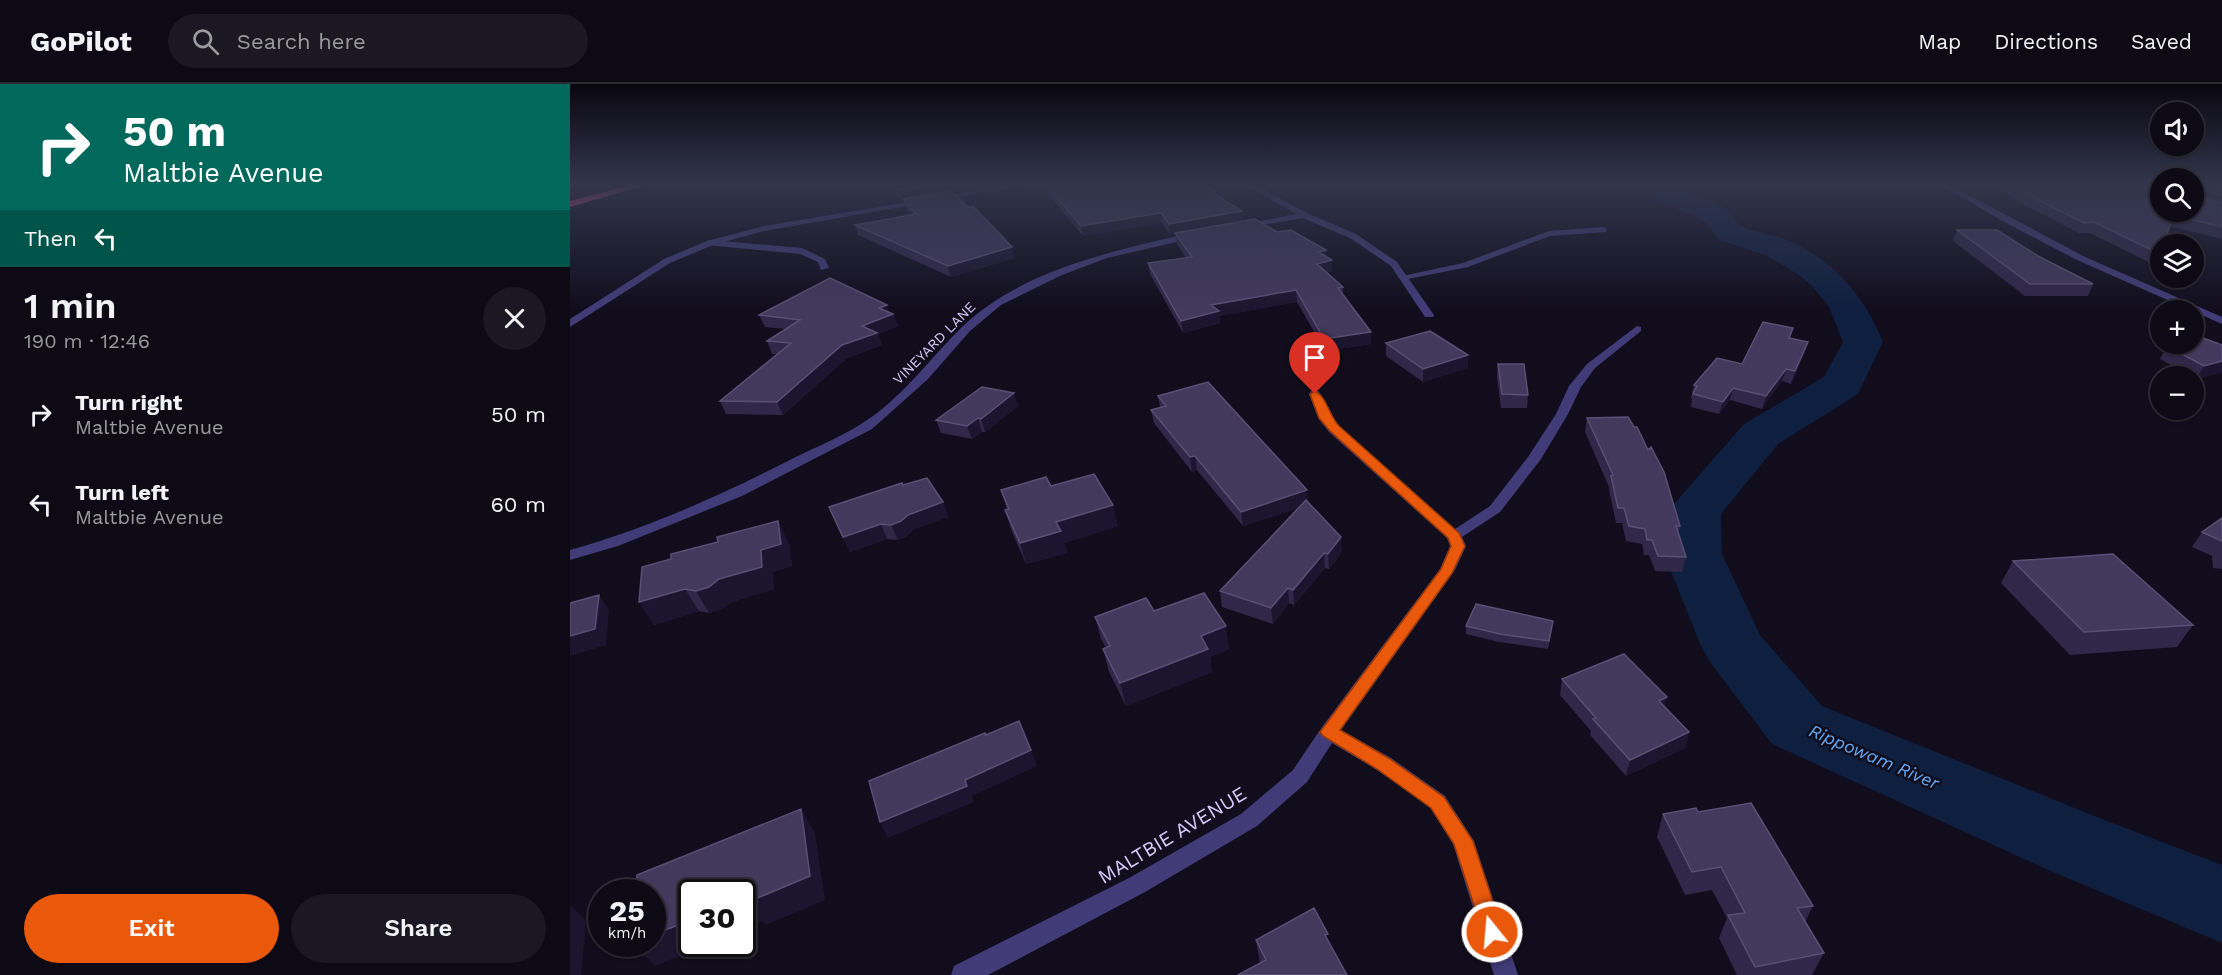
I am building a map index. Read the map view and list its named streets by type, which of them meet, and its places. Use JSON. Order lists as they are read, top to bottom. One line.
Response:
{"streets":{"street":["VINEYARD LANE","MALTBIE AVENUE"]},"water":["Rippowam River"],"page":{"header":"GoPilot","search":"Search here","nav":["Map","Directions","Saved"],"turn":["50 m","Maltbie Avenue"],"map_buttons":["+","−"],"then":"Then","heading":["1 min","190 m · 12:46"],"list":[{"name":"Turn right","note":"Maltbie Avenue","value":"50 m"},{"name":"Turn left","note":"Maltbie Avenue","value":"60 m"}],"speed":"25 km/h","limit":"30","buttons":["Exit","Share"]}}
